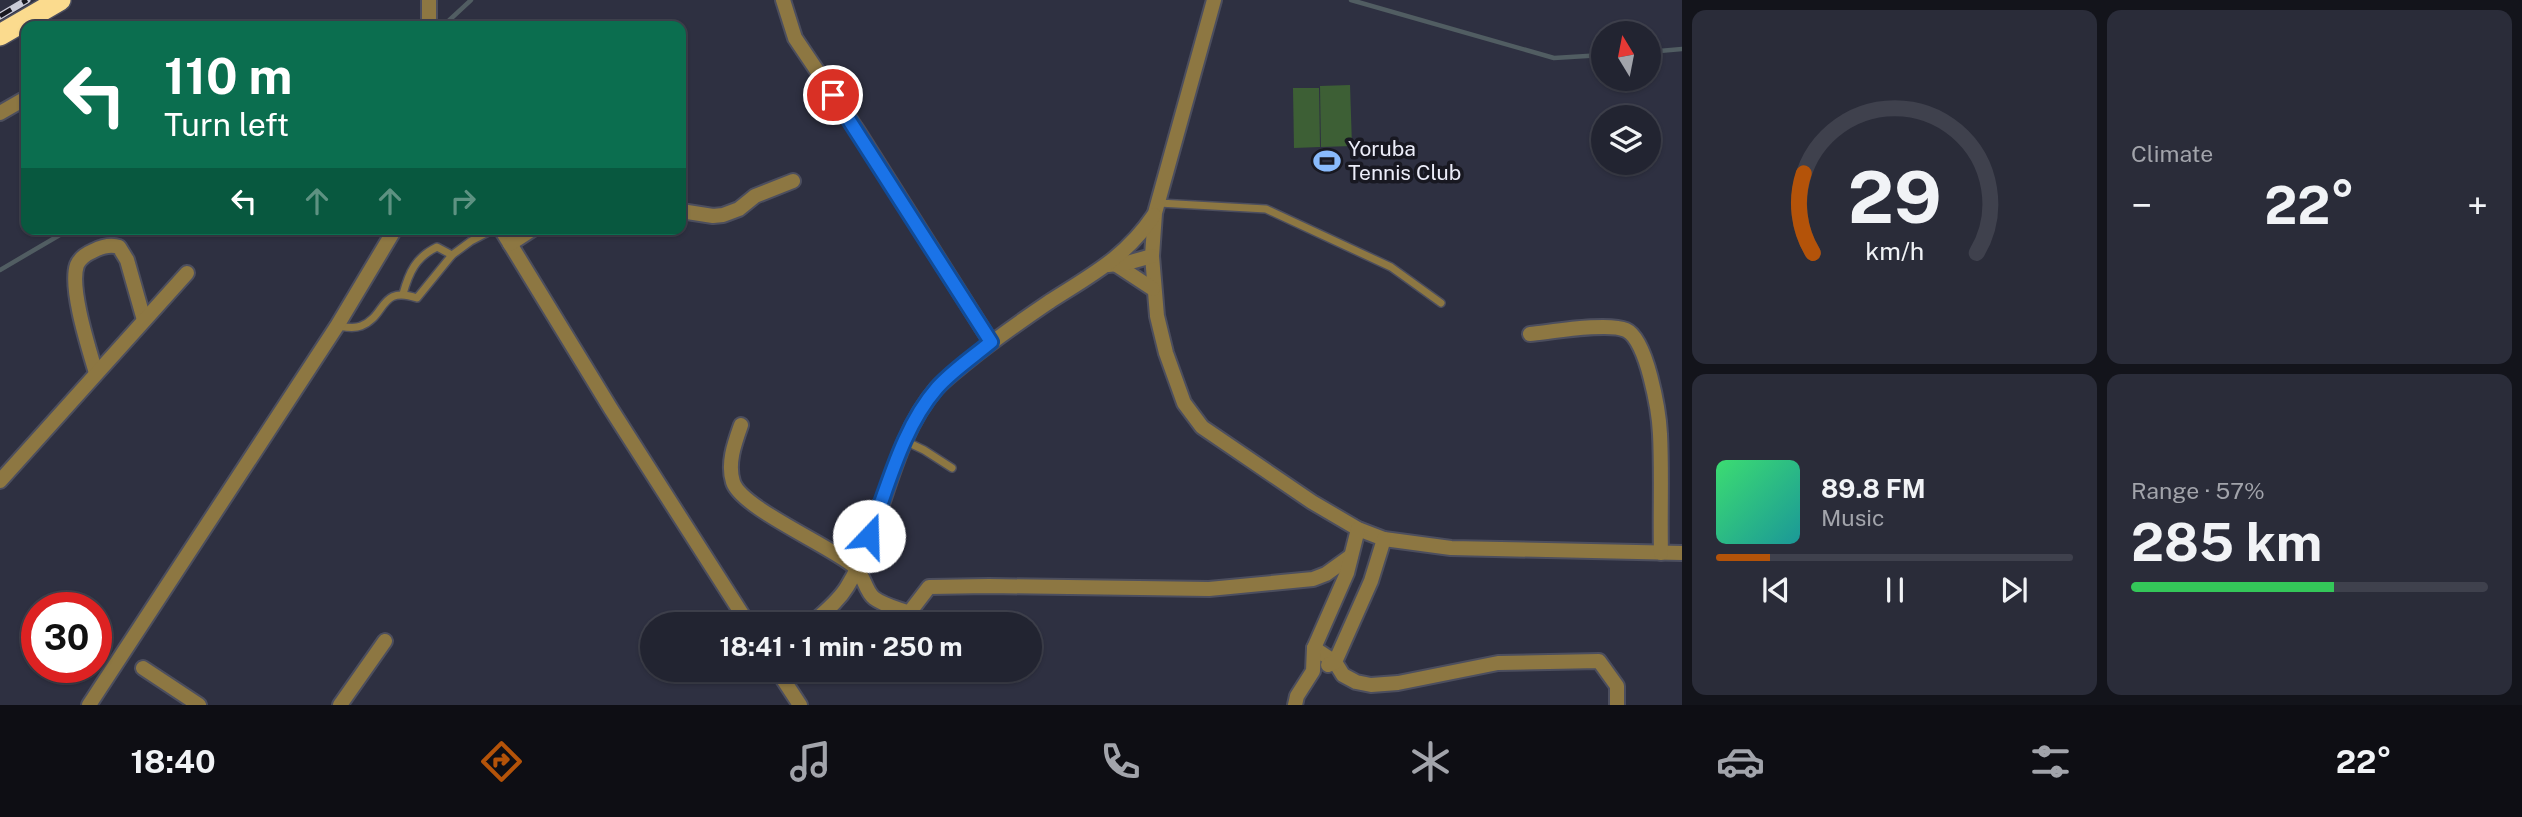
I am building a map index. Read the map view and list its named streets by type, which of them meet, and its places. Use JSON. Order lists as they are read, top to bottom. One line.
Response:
{"places":{"sports":["Yoruba Tennis Club"]},"north":"top","page":{"tile":["Climate",["Range · 57%","285 km"]],"turn":["110 m","Turn left"],"heat":["−","22°","+"],"song":["89.8 FM","Music"],"limit":"30","trip":"18:41 · 1 min · 250 m","tabs":["18:40","22°"],"gauge":["29","km/h"]}}
